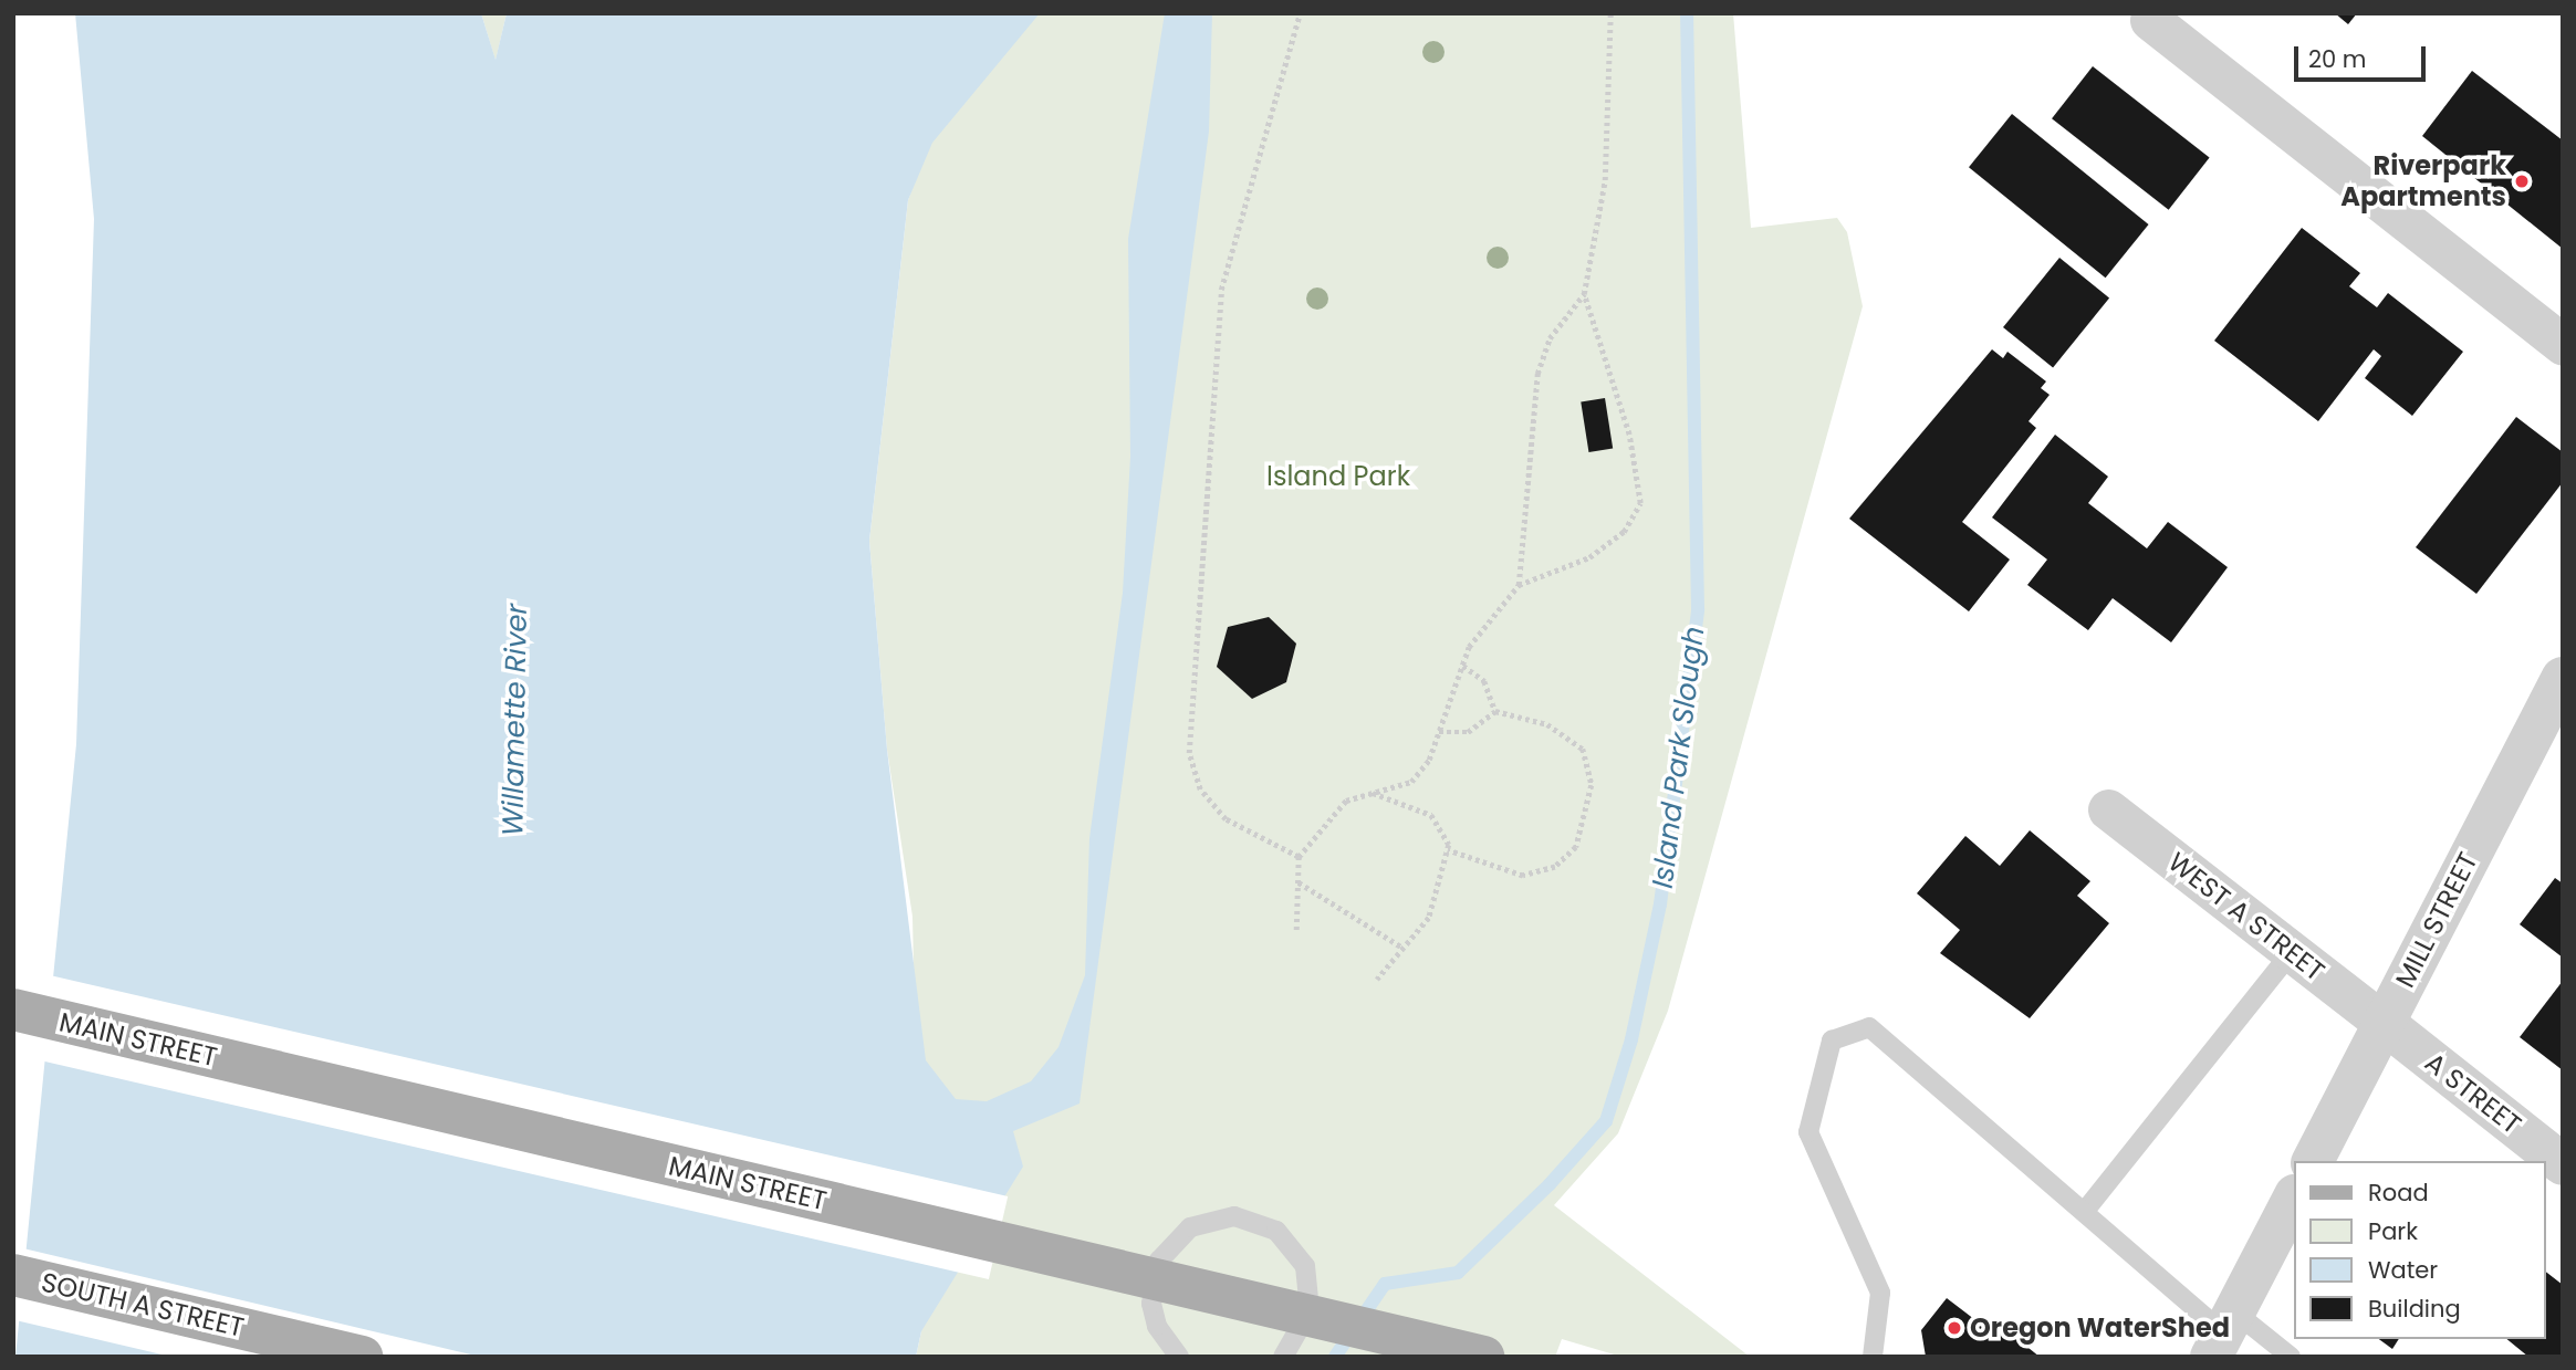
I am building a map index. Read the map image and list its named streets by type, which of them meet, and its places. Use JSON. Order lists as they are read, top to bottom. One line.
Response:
{"streets":{"main road":["MAIN STREET","SOUTH A STREET"],"street":["WEST A STREET","MILL STREET","A STREET"]},"crossings":[["WEST A STREET","MILL STREET"],["WEST A STREET","A STREET"],["MILL STREET","A STREET"]],"water":["Willamette River","Island Park Slough"],"parks":["Island Park"],"places":["Riverpark Apartments","Oregon WaterShed"],"legend":["Road","Park","Water","Building"],"scale_bar":"20 m"}
